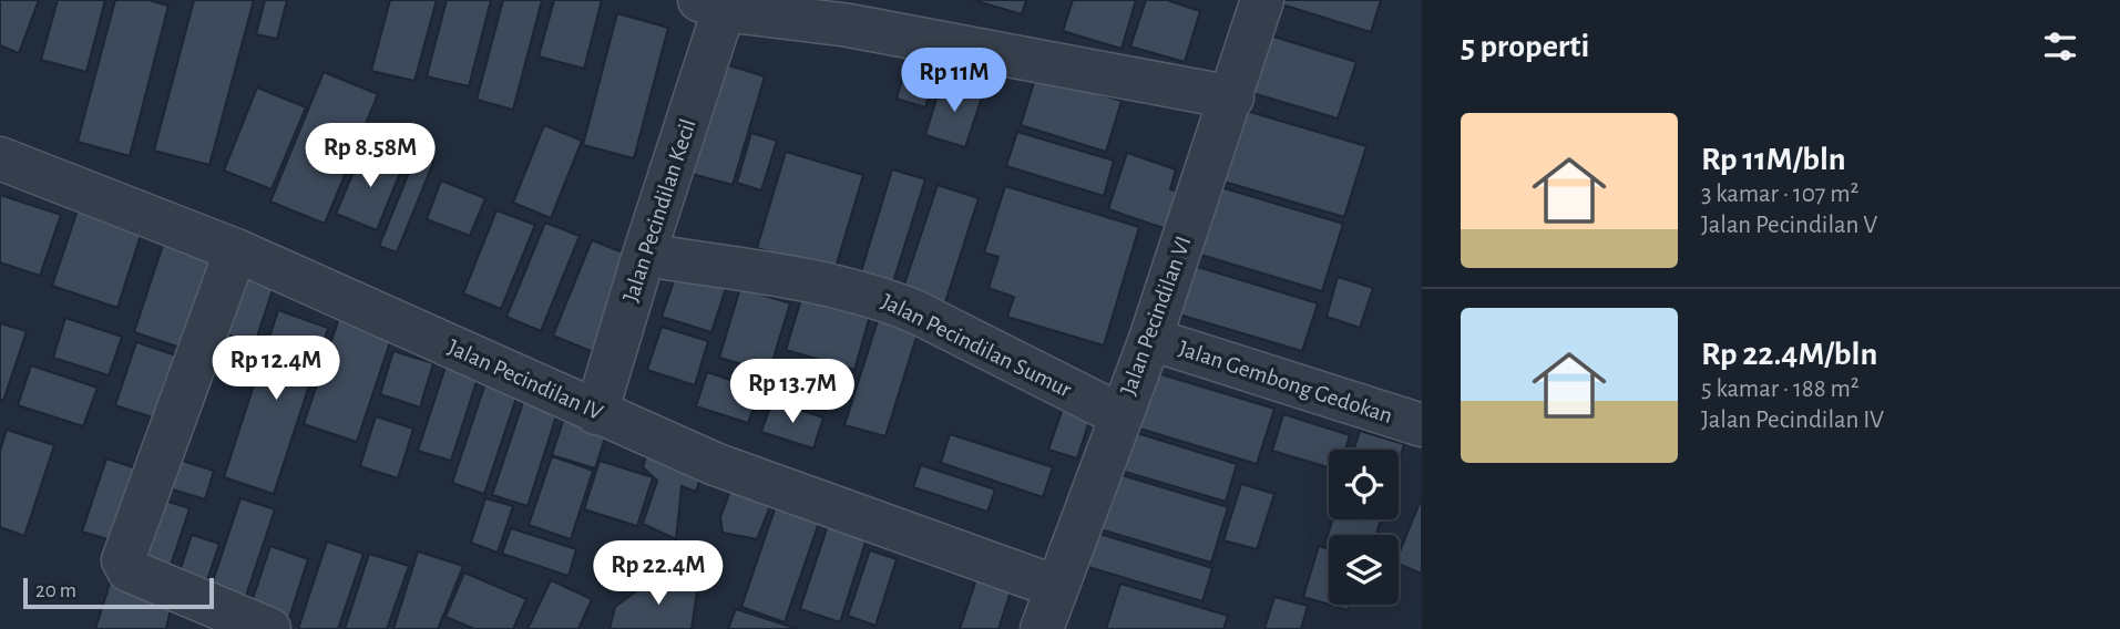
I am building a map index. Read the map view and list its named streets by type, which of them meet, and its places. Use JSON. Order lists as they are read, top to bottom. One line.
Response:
{"streets":{"street":["Jalan Pecindilan Kecil","Jalan Pecindilan VI","Jalan Pecindilan Sumur","Jalan Pecindilan IV","Jalan Gembong Gedokan"]},"crossings":[["Jalan Pecindilan Kecil","Jalan Pecindilan Sumur"],["Jalan Pecindilan Kecil","Jalan Pecindilan IV"],["Jalan Pecindilan VI","Jalan Pecindilan Sumur"],["Jalan Pecindilan VI","Jalan Pecindilan IV"],["Jalan Pecindilan VI","Jalan Gembong Gedokan"]],"scale_bar":"20 m","page":{"heading":"5 properti","price":["Rp 11M","Rp 8.58M","Rp 12.4M","Rp 13.7M","Rp 22.4M"],"list":[{"name":"Rp 11M/bln","note":"3 kamar · 107 m² · Jalan Pecindilan V"},{"name":"Rp 22.4M/bln","note":"5 kamar · 188 m² · Jalan Pecindilan IV"}],"scale":"20 m"}}
